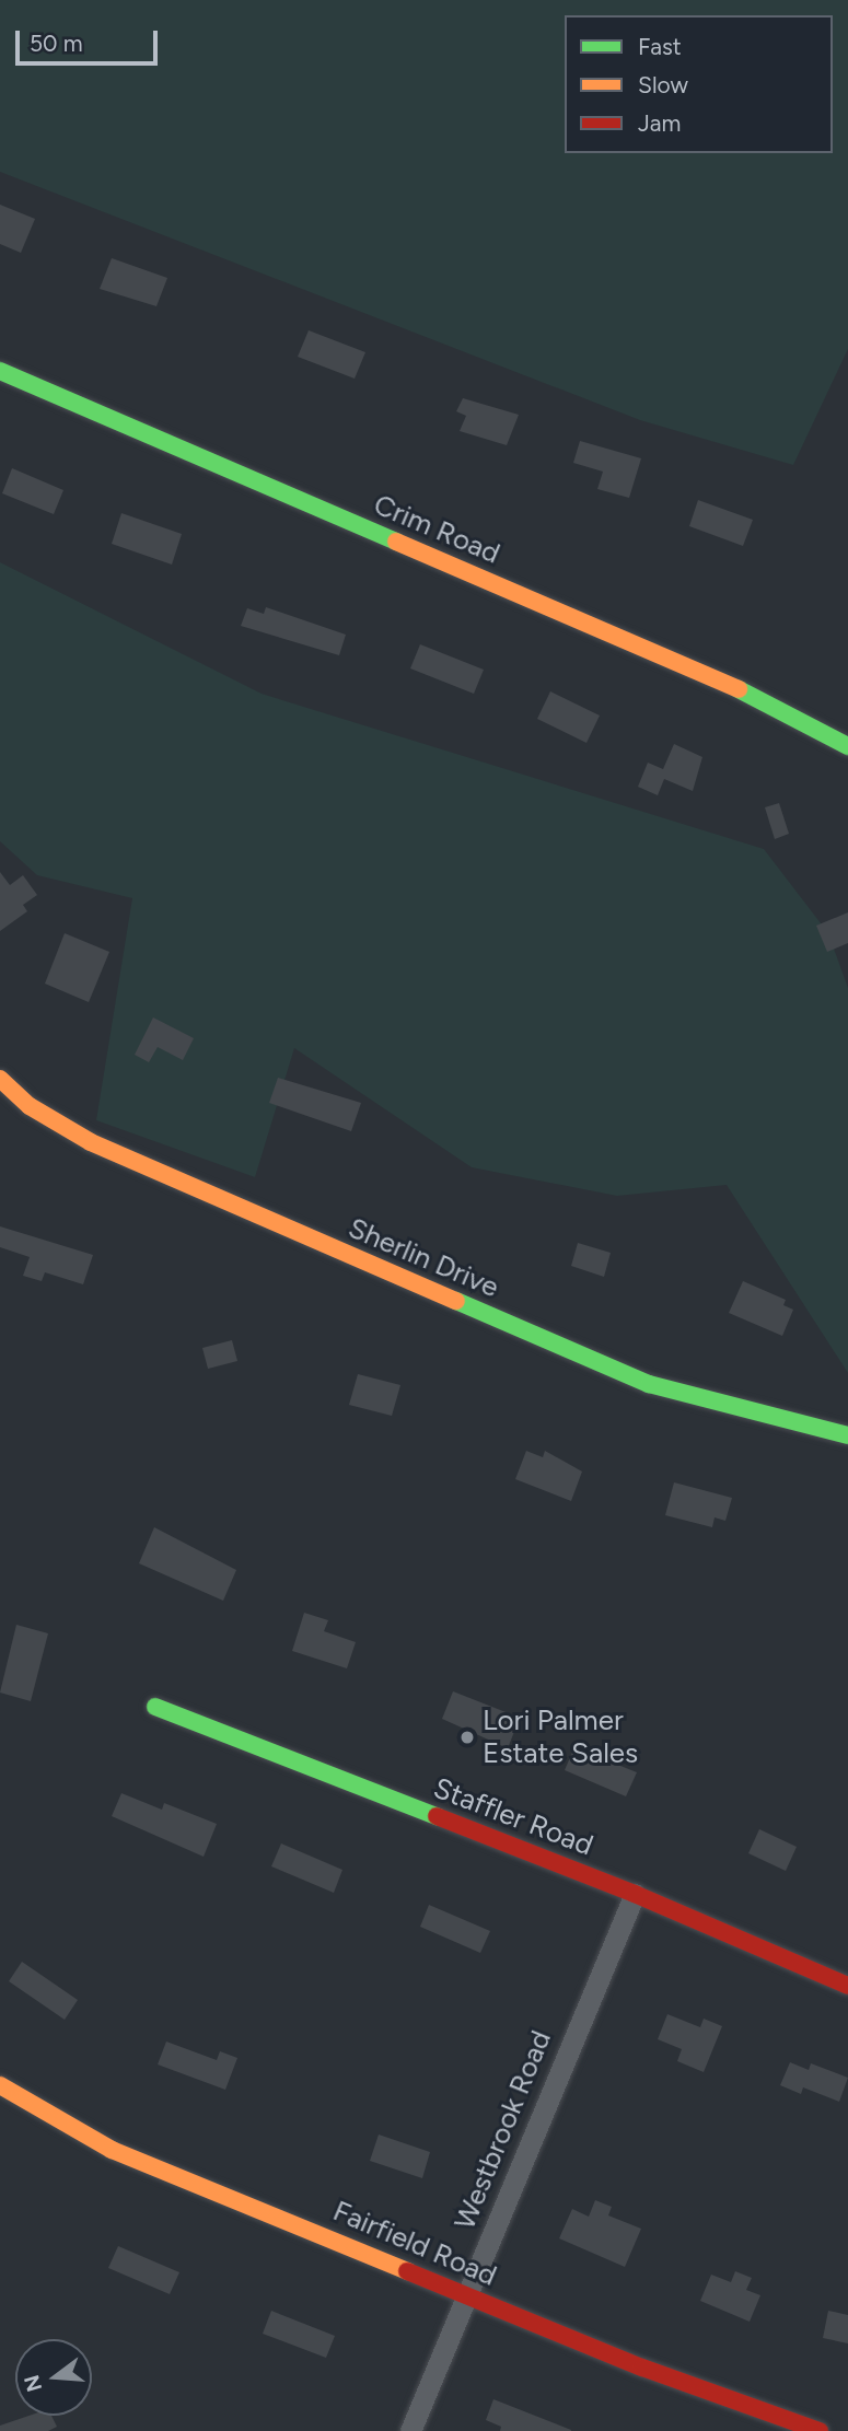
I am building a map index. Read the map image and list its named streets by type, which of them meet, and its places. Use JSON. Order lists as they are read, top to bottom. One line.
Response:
{"streets":{"street":["Crim Road","Sherlin Drive","Staffler Road","Westbrook Road","Fairfield Road"]},"crossings":[["Staffler Road","Westbrook Road"],["Westbrook Road","Fairfield Road"]],"places":["Lori Palmer Estate Sales"],"legend":["Fast","Slow","Jam"],"scale_bar":"50 m","north":"left"}
